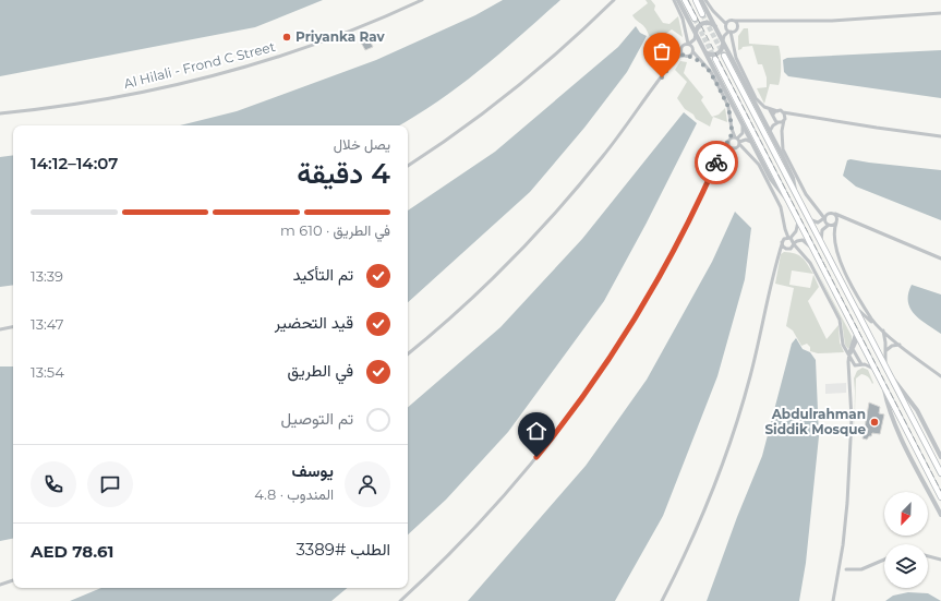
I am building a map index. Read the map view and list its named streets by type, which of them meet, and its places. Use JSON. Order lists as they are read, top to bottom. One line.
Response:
{"streets":{"street":["Al Hilali - Frond C Street"]},"places":["Priyanka Rav","Abdulrahman Siddik Mosque"],"north":"bottom left","page":{"heading":["4 دقيقة","يصل خلال","14:07–14:12"],"panel":["يوسف","المندوب · 4.8","الطلب #3389","AED 78.61"],"bar":"في الطريق · 610 m","list":[["تم التأكيد","13:39"],["قيد التحضير","13:47"],["في الطريق","13:54"],"تم التوصيل"]}}
